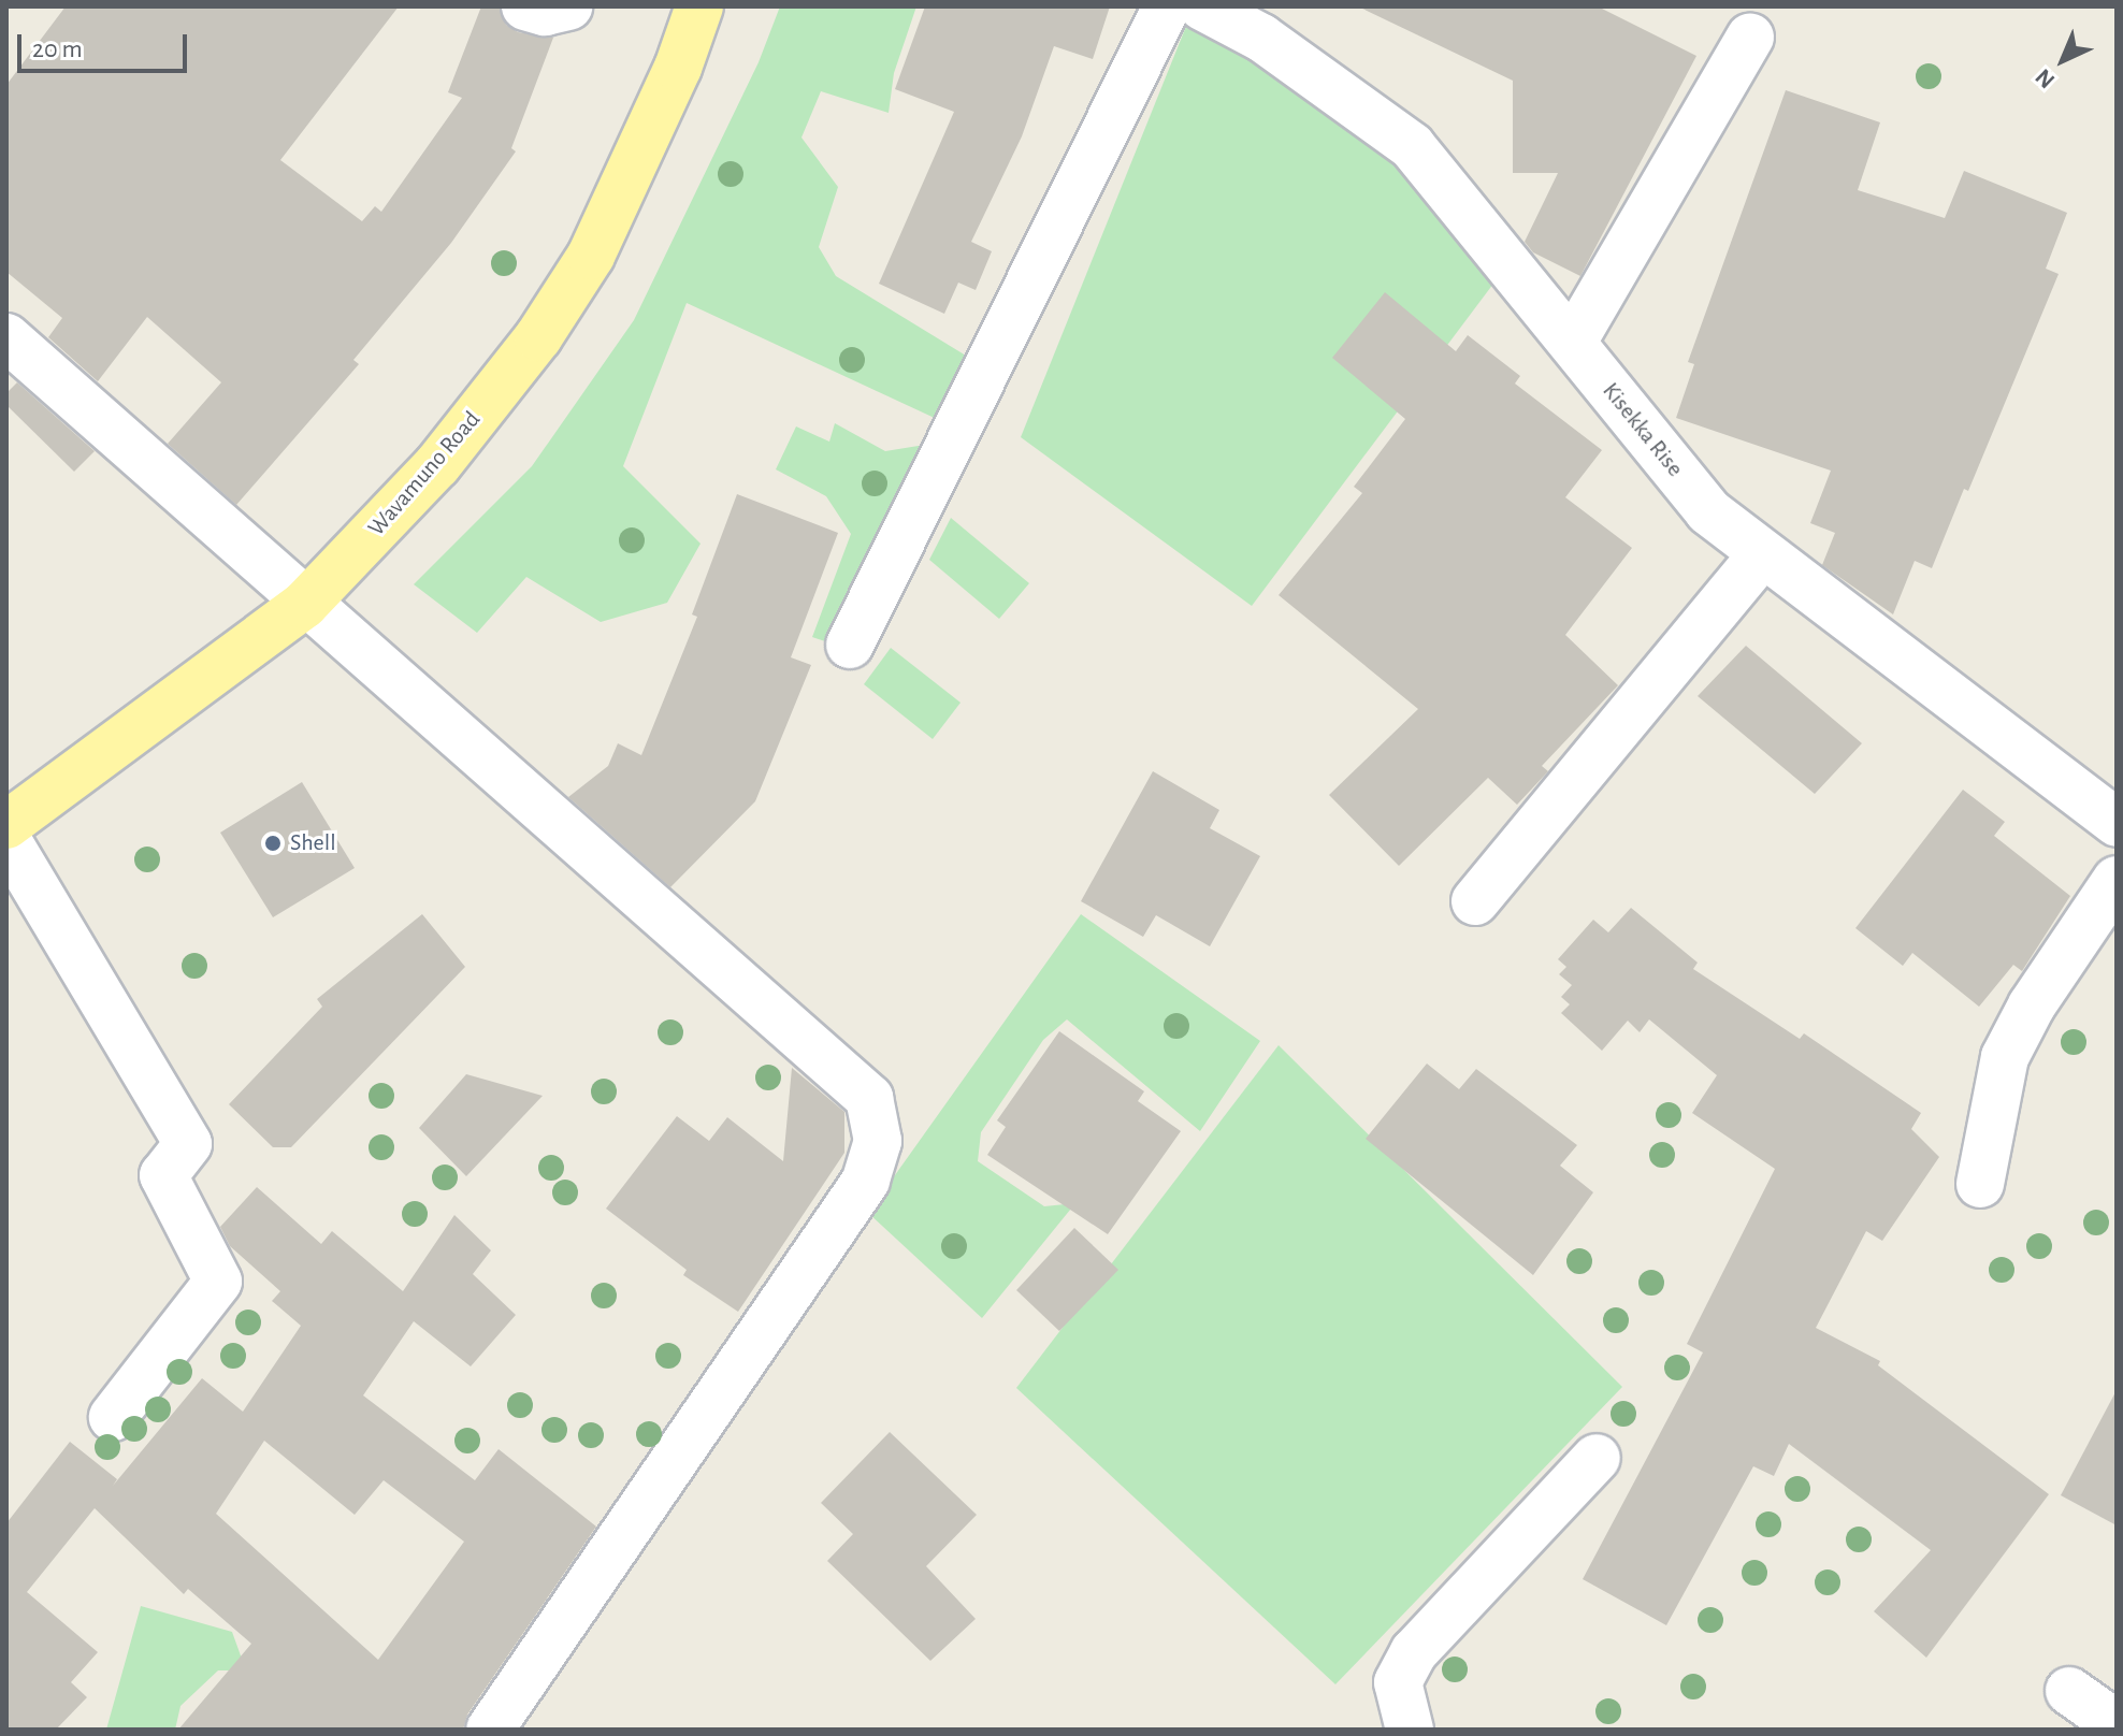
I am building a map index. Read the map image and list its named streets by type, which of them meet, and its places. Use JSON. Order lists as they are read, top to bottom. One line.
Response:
{"streets":{"main road":["Wavamuno Road"],"street":["Kisekka Rise"]},"places":["Shell"],"scale_bar":"20 m","north":"bottom left"}
